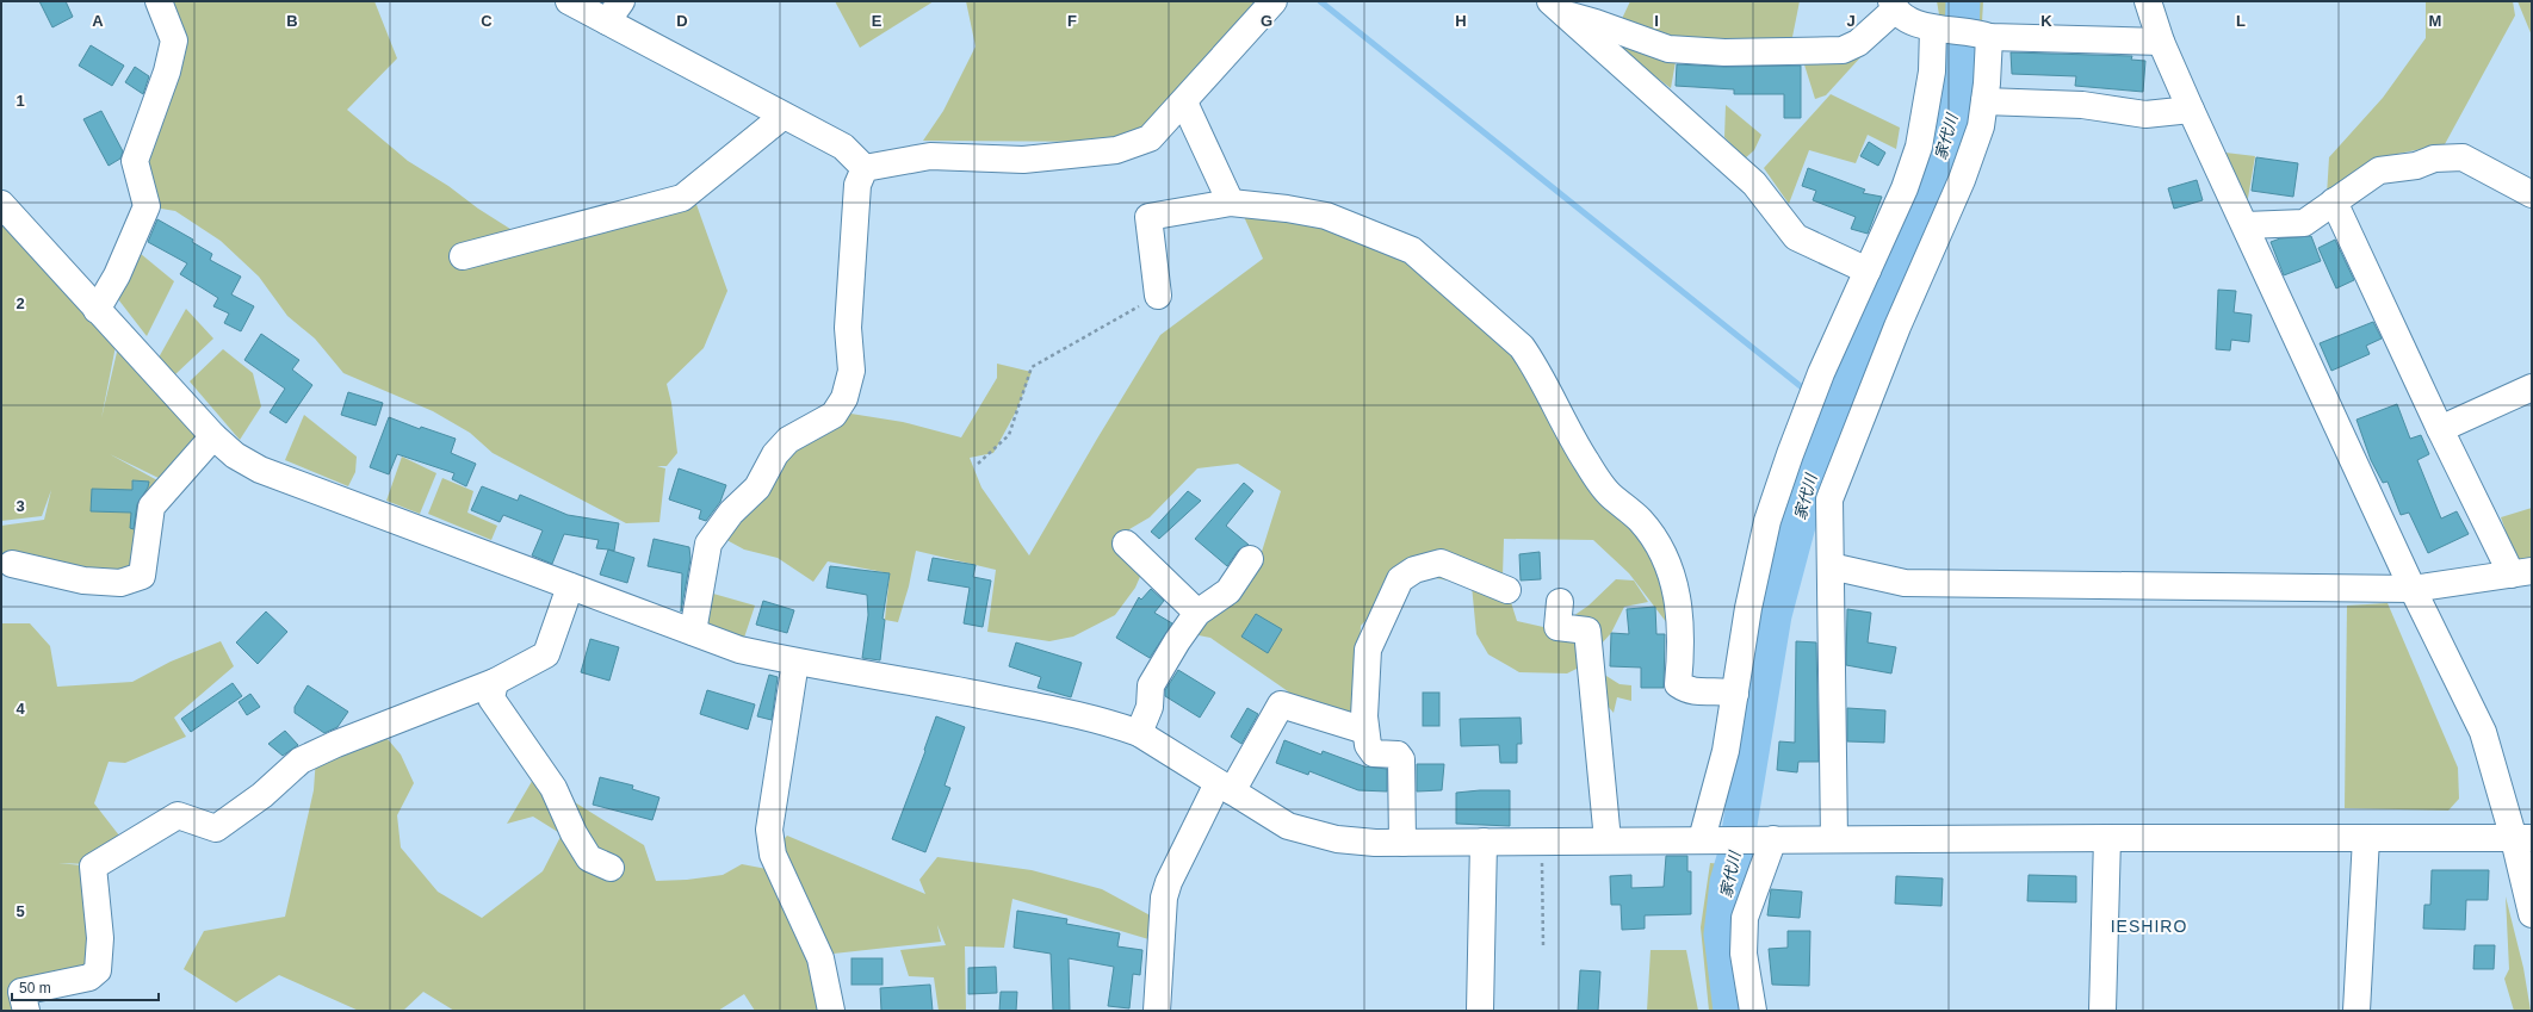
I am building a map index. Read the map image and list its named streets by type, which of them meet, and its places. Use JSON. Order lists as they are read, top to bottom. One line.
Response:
{"districts":["IESHIRO"],"water":["家代川"],"scale_bar":"50 m","grid":{"columns":["A","B","C","D","E","F","G","H","I","J","K","L","M"],"rows":["1","2","3","4","5"]}}
